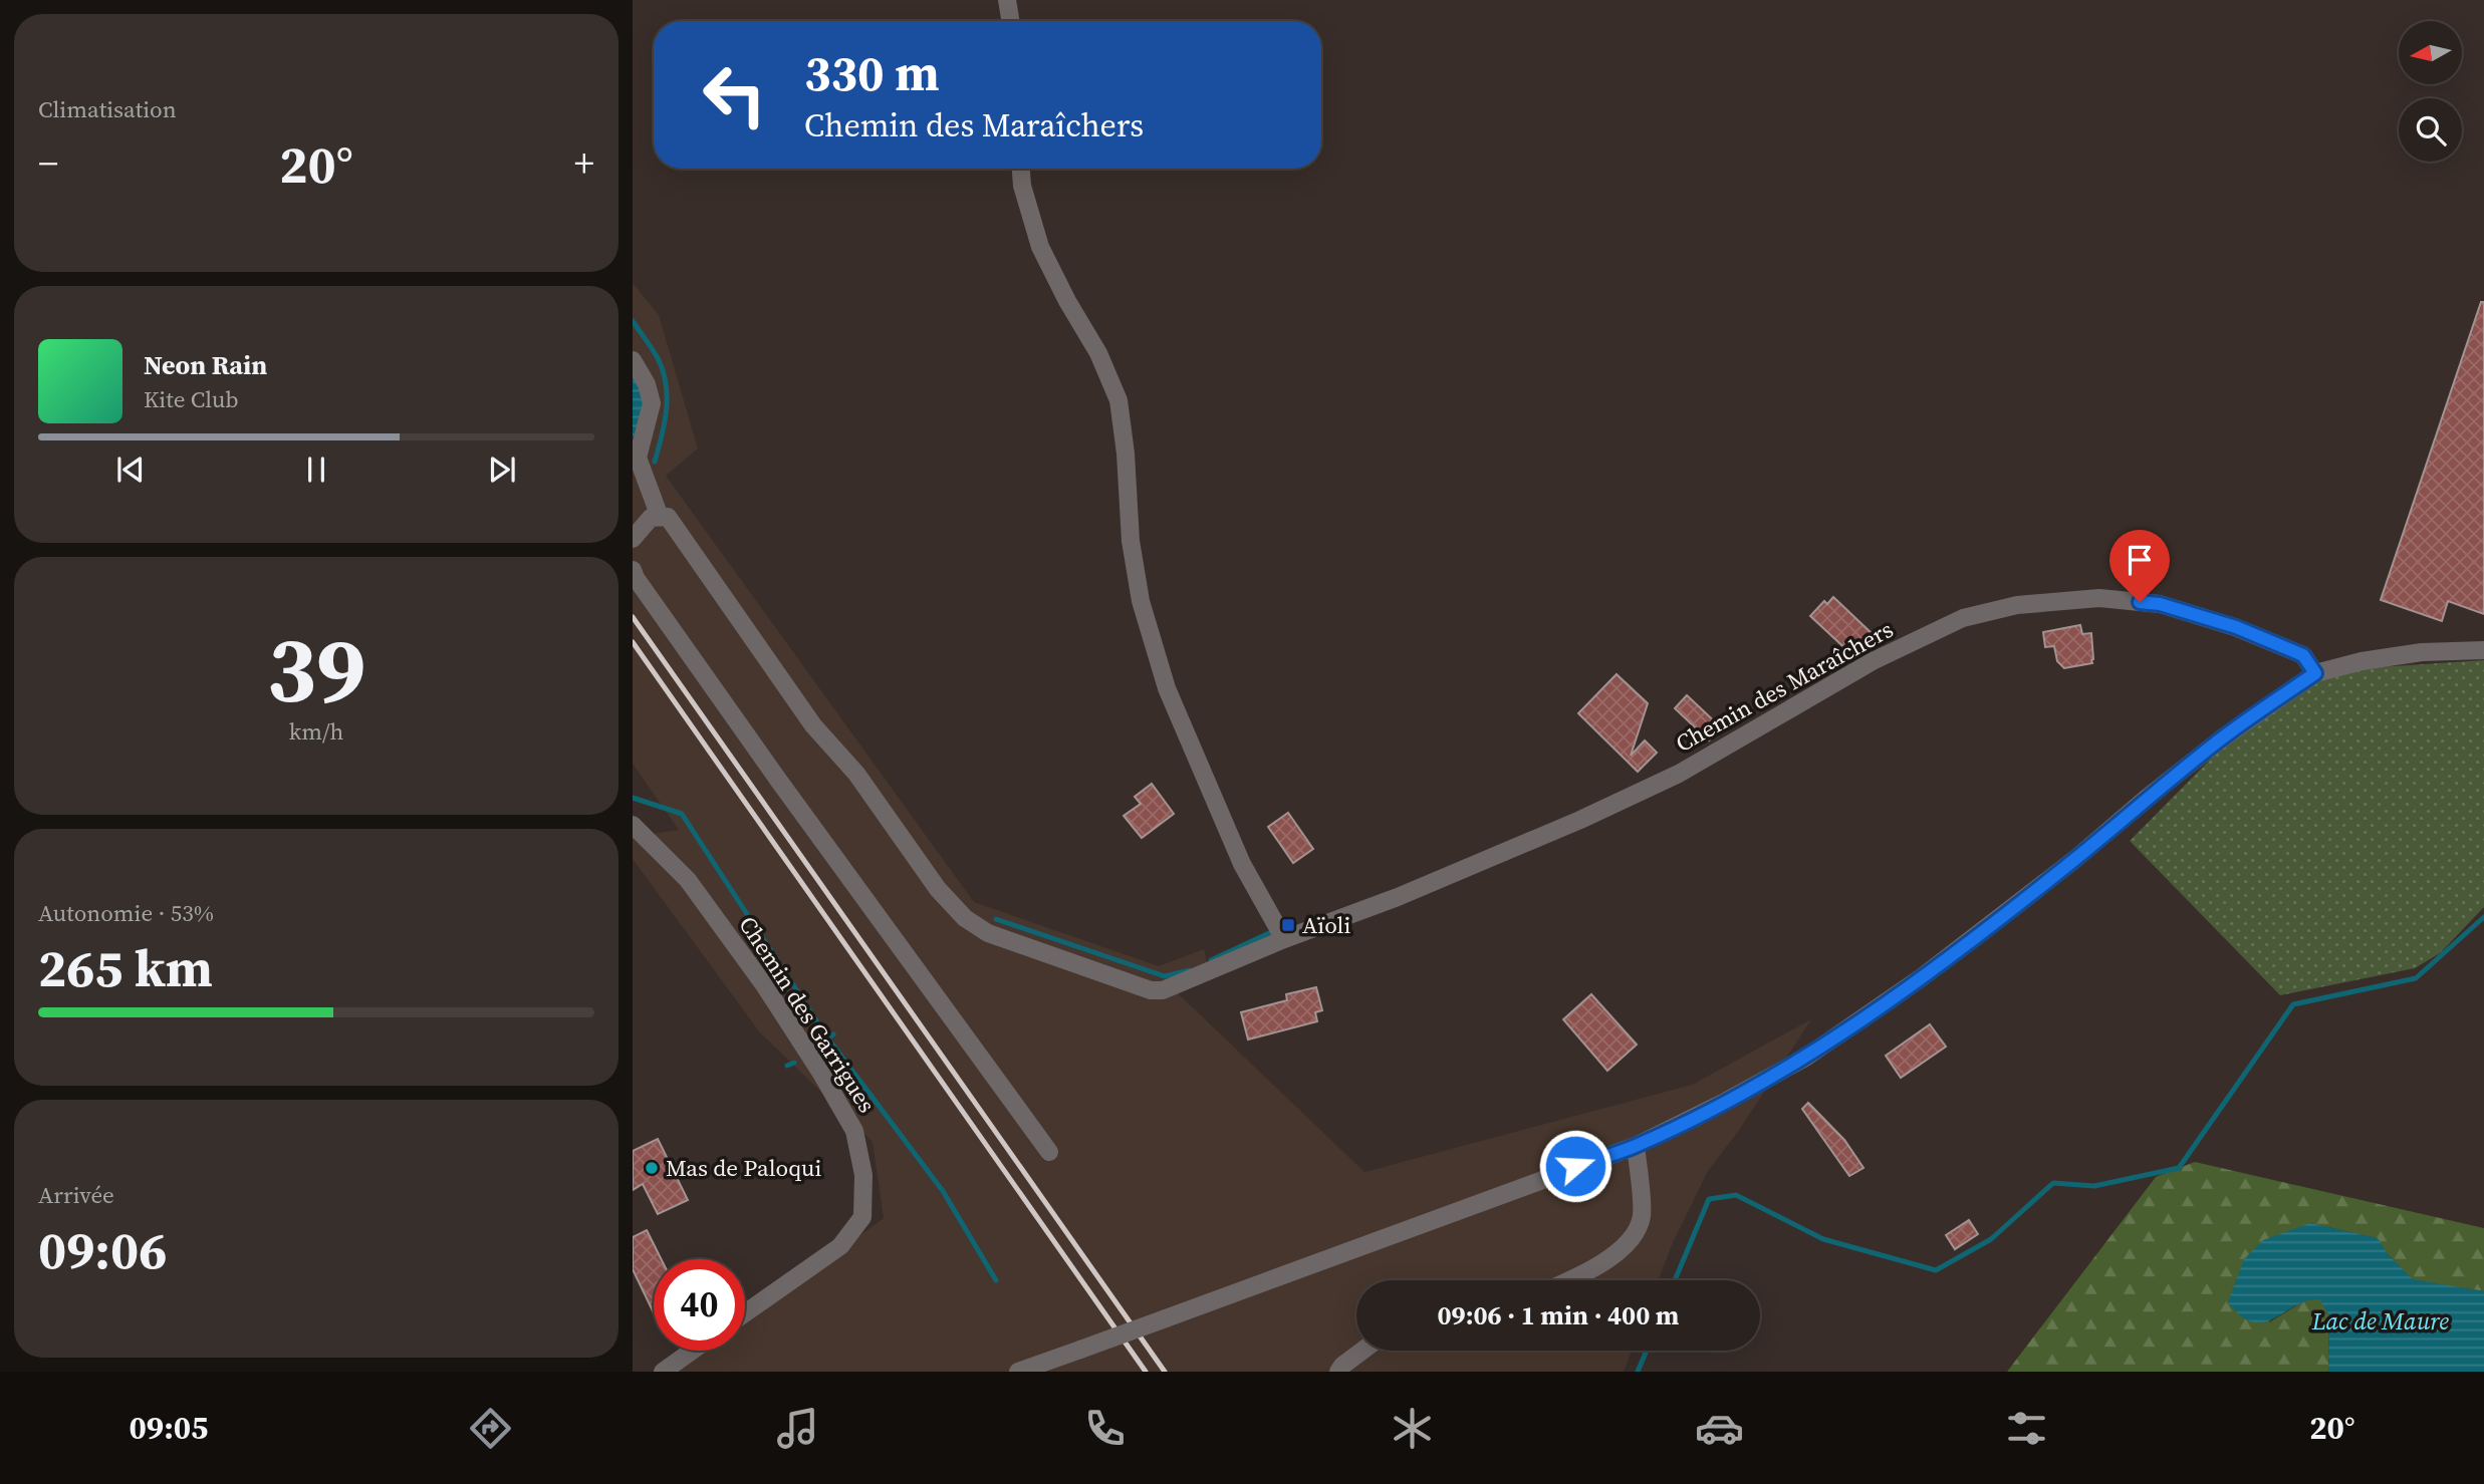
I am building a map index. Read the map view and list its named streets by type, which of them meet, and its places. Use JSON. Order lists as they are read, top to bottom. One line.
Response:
{"streets":{"street":["Chemin des Maraîchers","Chemin des Garrigues"]},"water":["Lac de Maure"],"places":{"transit":["Aïoli"],"other":["Mas de Paloqui"]},"north":"left","page":{"tile":["Climatisation",["39","km/h"],["Autonomie · 53%","265 km"],["Arrivée","09:06"]],"turn":["330 m","Chemin des Maraîchers"],"heat":["−","20°","+"],"song":["Neon Rain","Kite Club"],"limit":"40","trip":"09:06 · 1 min · 400 m","tabs":["09:05","20°"]}}
